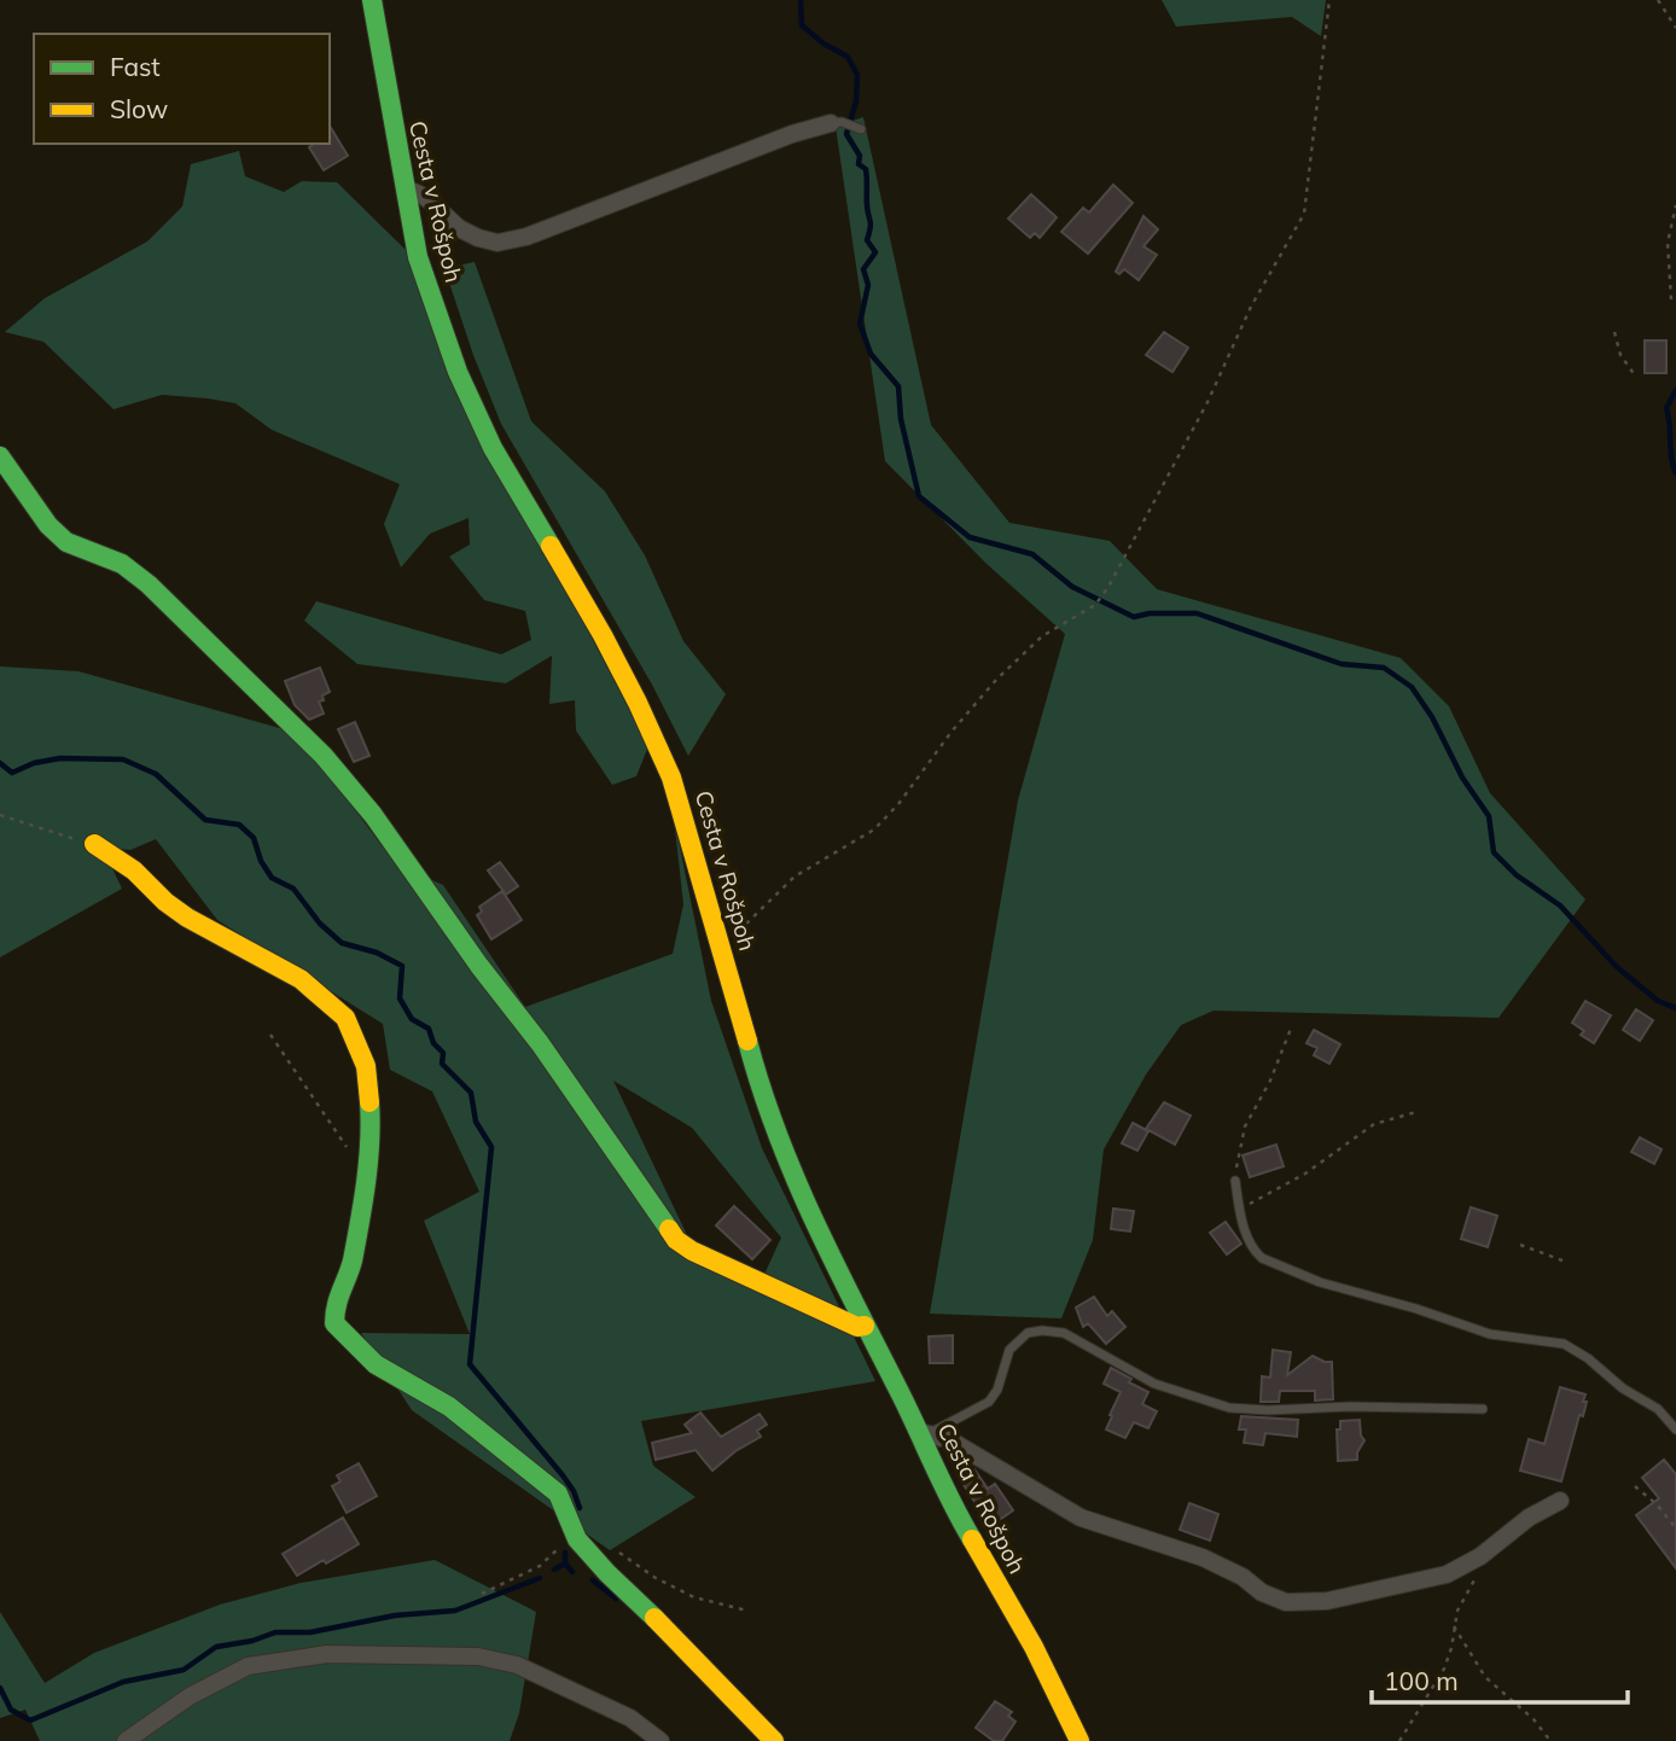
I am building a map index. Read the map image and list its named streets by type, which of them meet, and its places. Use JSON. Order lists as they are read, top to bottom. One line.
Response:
{"streets":{"street":["Cesta v Rošpoh"]},"legend":["Fast","Slow"],"scale_bar":"100 m"}
